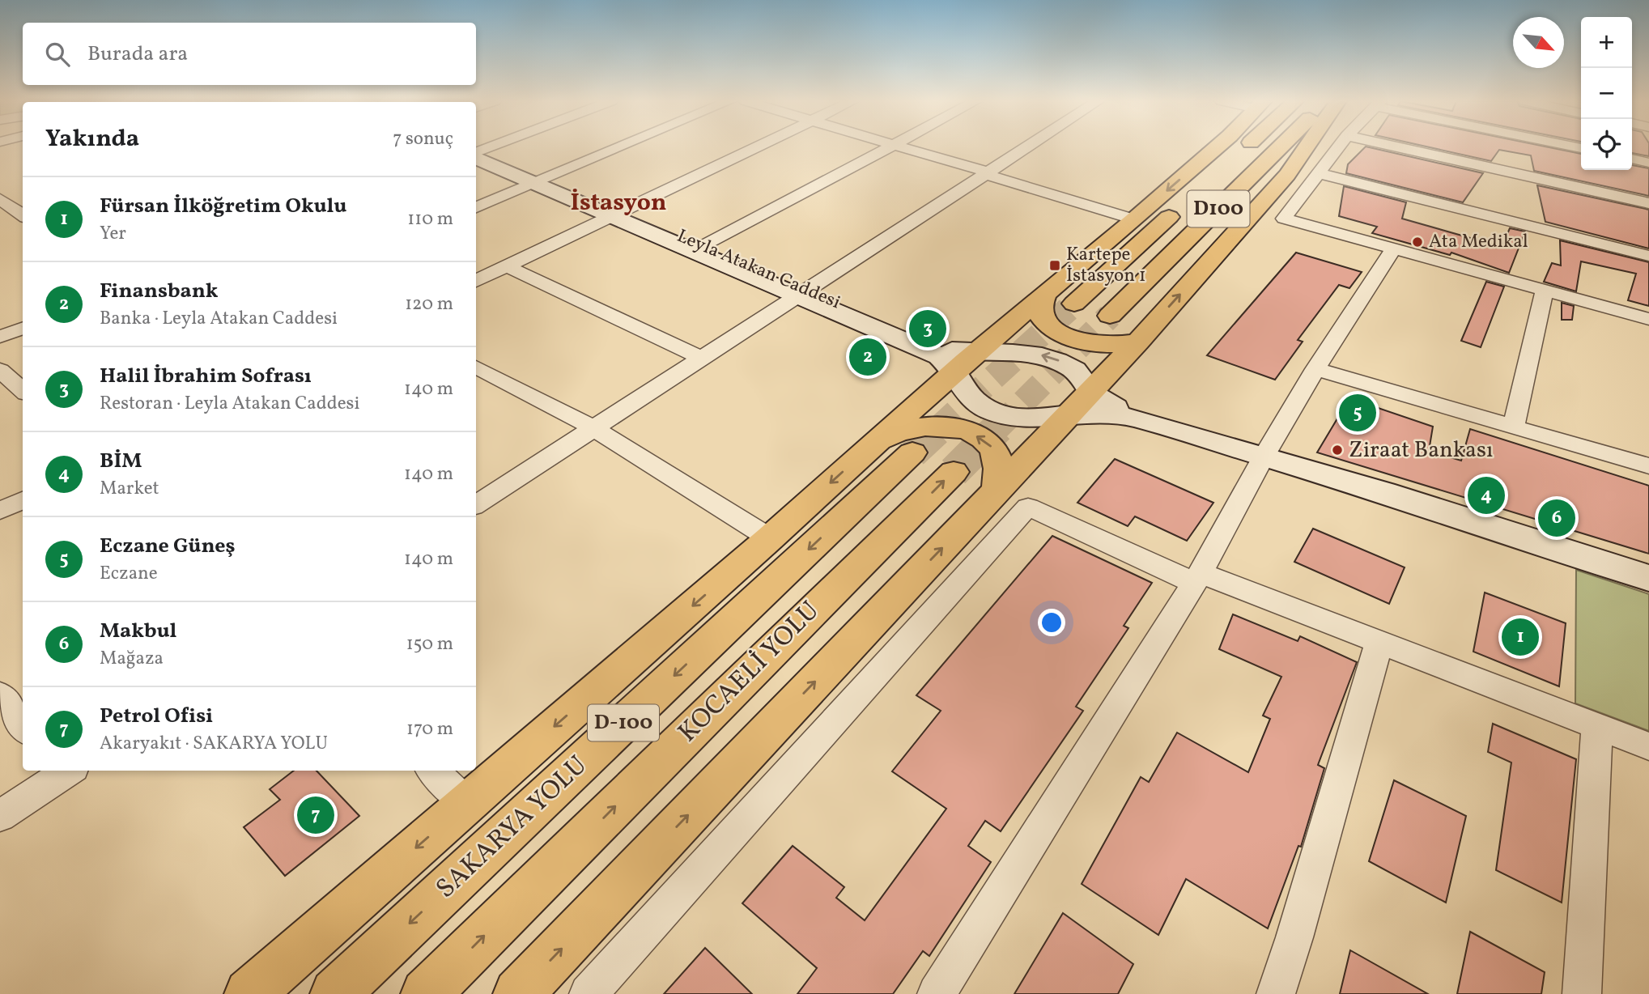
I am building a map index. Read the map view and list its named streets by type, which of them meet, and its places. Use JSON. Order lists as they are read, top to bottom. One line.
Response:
{"streets":{"highway":["D100","KOCAELİ YOLU","D-100","SAKARYA YOLU"],"main road":["Leyla Atakan Caddesi"]},"districts":["İstasyon"],"places":{"other":["Ata Medikal","Ziraat Bankası"],"transit":["Kartepe İstasyon 1"]},"north":"bottom right","page":{"map_buttons":["+","−"],"search":"Burada ara","heading":["Yakında","7 sonuç"],"list":[{"mark":"1","name":"Fürsan İlköğretim Okulu","note":"Yer","value":"110 m"},{"mark":"2","name":"Finansbank","note":"Banka · Leyla Atakan Caddesi","value":"120 m"},{"mark":"3","name":"Halil İbrahim Sofrası","note":"Restoran · Leyla Atakan Caddesi","value":"140 m"},{"mark":"4","name":"BİM","note":"Market","value":"140 m"},{"mark":"5","name":"Eczane Güneş","note":"Eczane","value":"140 m"},{"mark":"6","name":"Makbul","note":"Mağaza","value":"150 m"},{"mark":"7","name":"Petrol Ofisi","note":"Akaryakıt · SAKARYA YOLU","value":"170 m"}],"pins":["3","2","5","4","6","1","7"]}}
